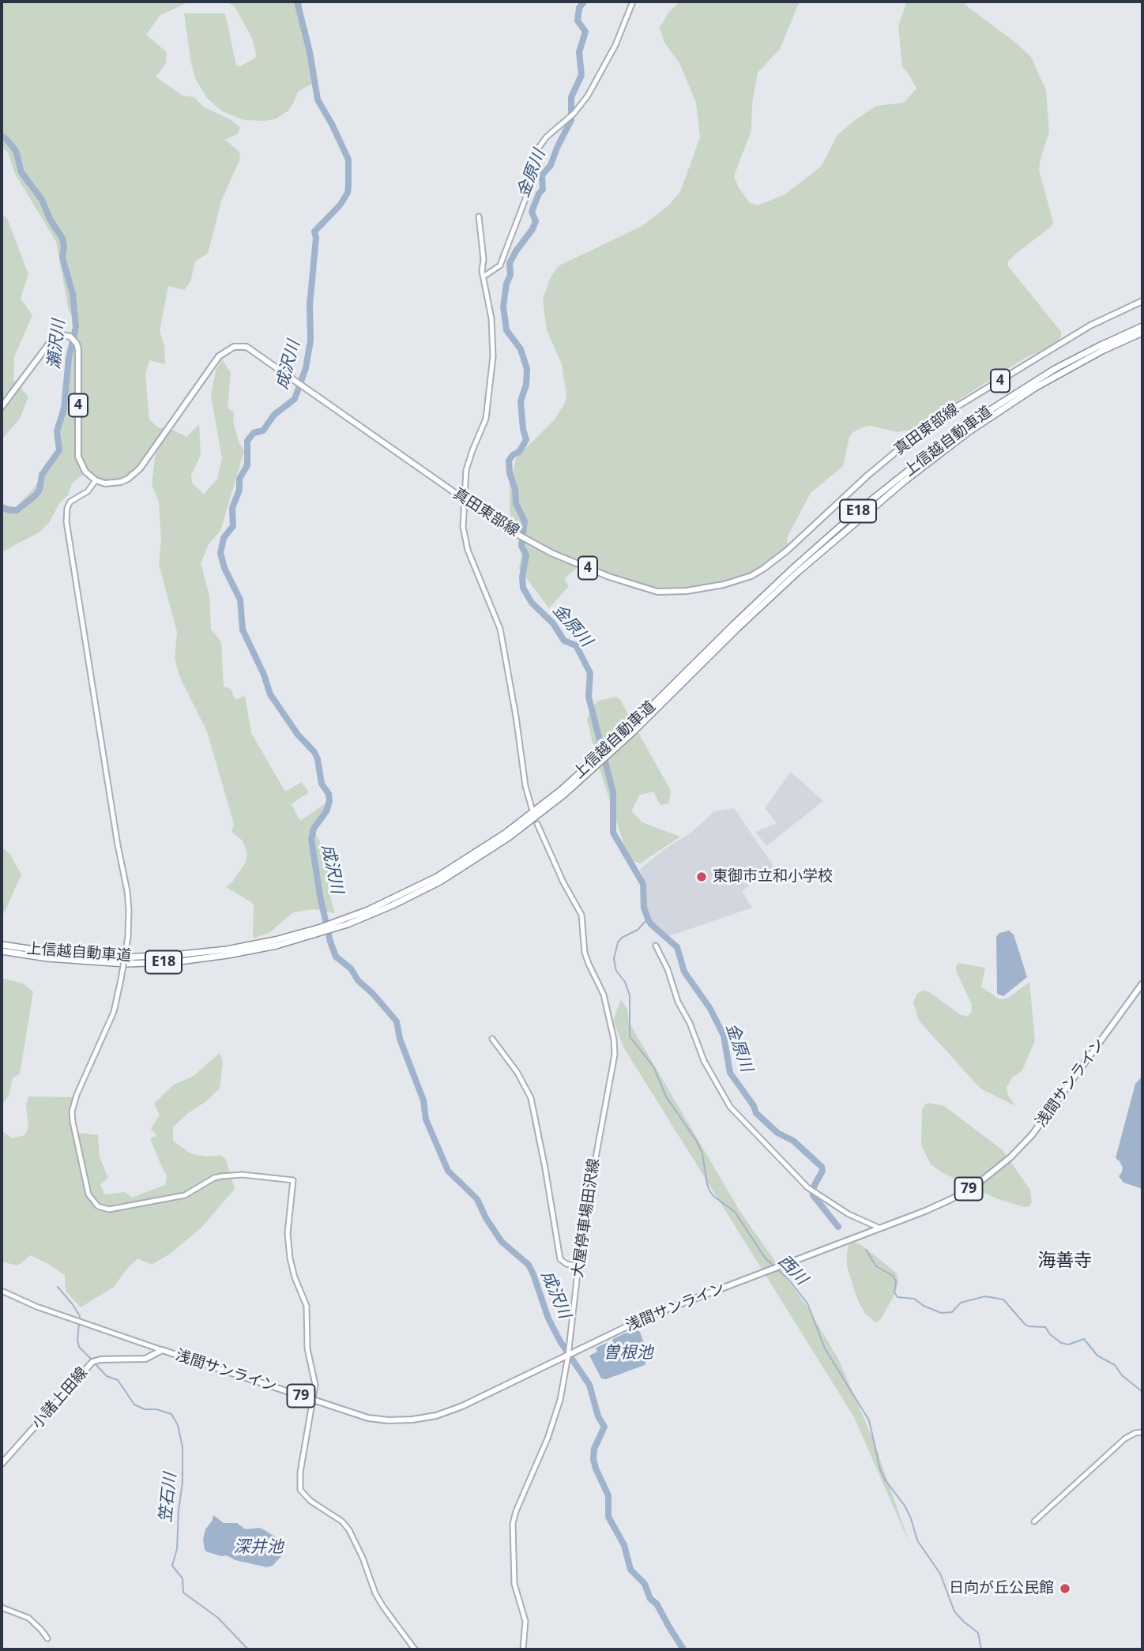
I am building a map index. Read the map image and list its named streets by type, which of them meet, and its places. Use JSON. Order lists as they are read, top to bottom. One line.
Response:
{"streets":{"highway":["上信越自動車道","E18"],"main road":["4","真田東部線","浅間サンライン","79","小諸上田線"],"street":["大屋停車場田沢線"]},"crossings":[["4","真田東部線"],["浅間サンライン","大屋停車場田沢線"],["浅間サンライン","小諸上田線"]],"districts":["海善寺"],"water":["金原川","瀬沢川","成沢川","西川","曽根池","笠石川","深井池"],"places":["東御市立和小学校","日向が丘公民館"]}
